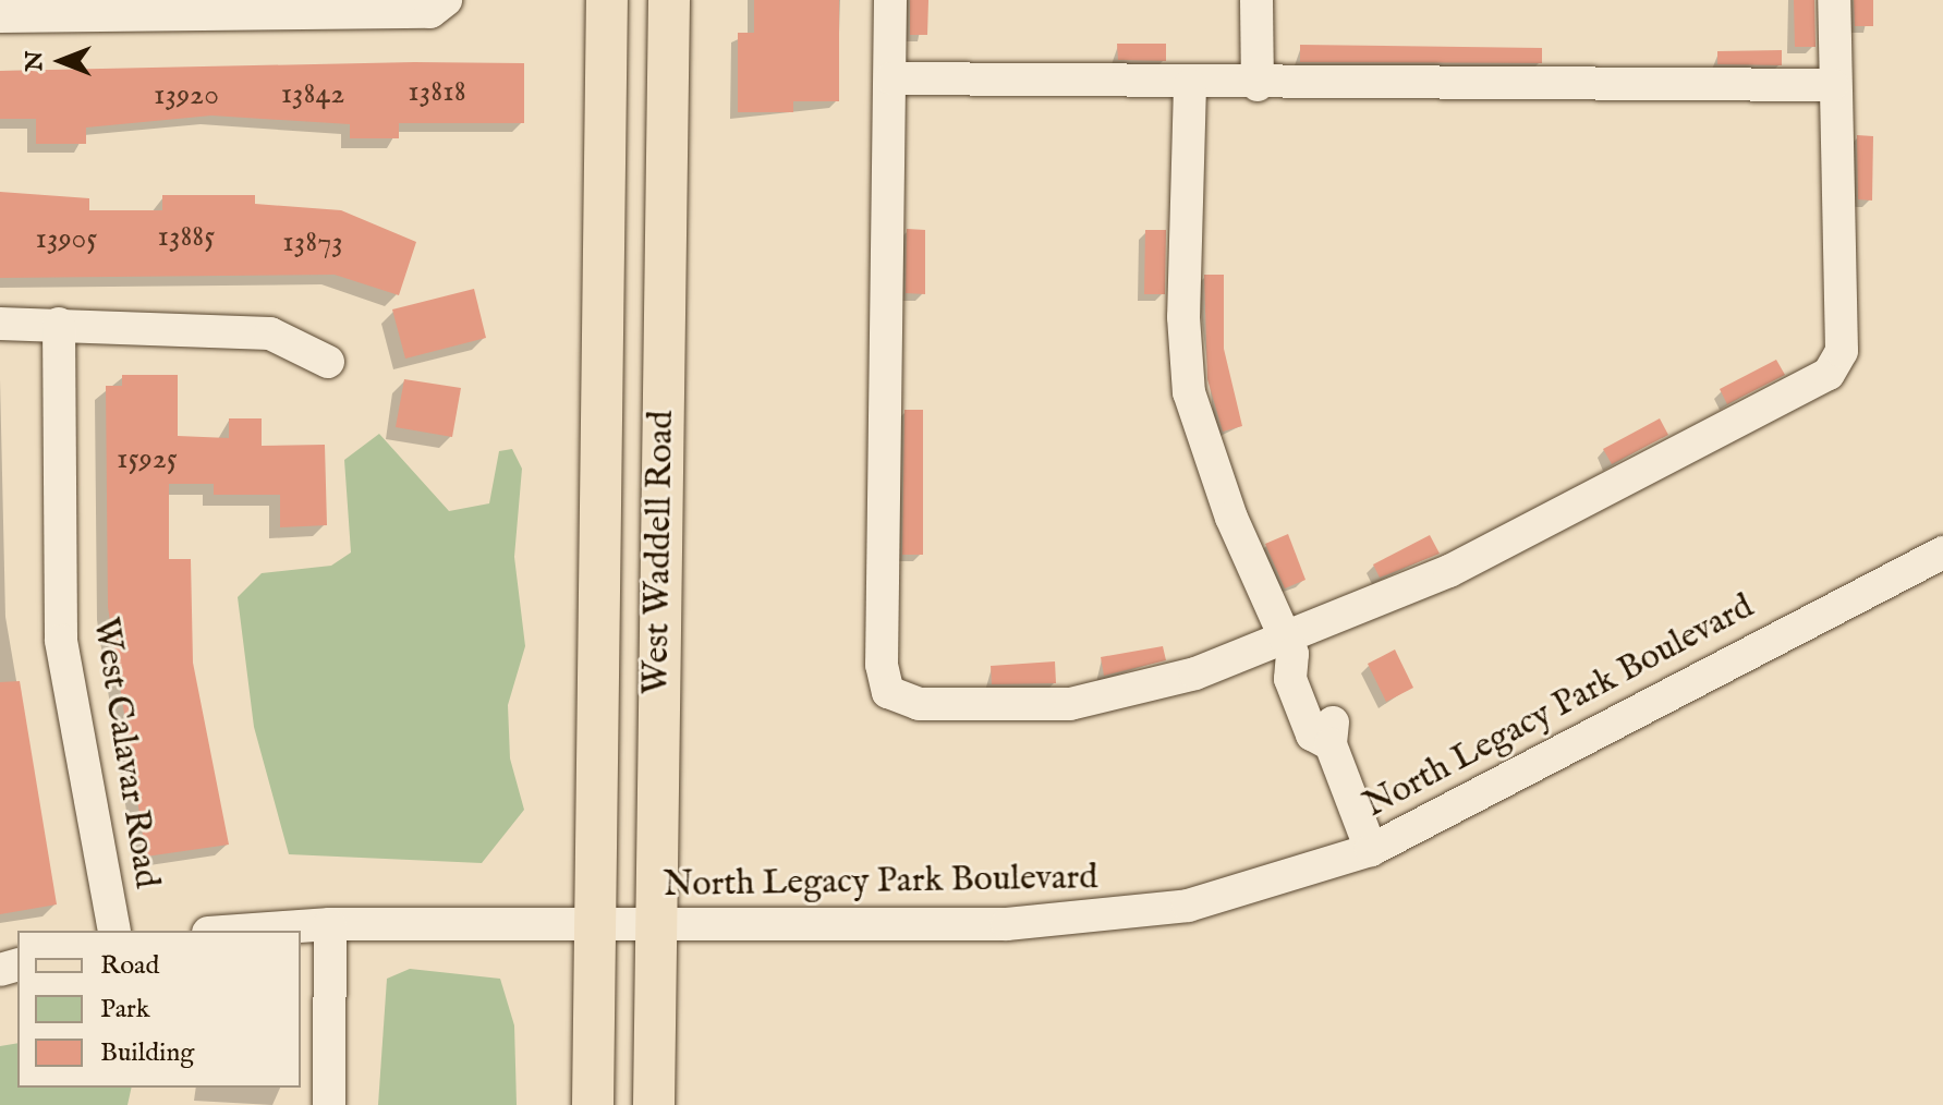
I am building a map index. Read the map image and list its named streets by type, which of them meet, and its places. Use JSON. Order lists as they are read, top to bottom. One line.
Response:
{"streets":{"main road":["West Waddell Road"],"street":["North Legacy Park Boulevard","West Calavar Road"]},"crossings":[["West Waddell Road","North Legacy Park Boulevard"]],"house_numbers":["13818","13842","13920","13885","13905","13873","15925"],"legend":["Road","Park","Building"],"north":"left"}
